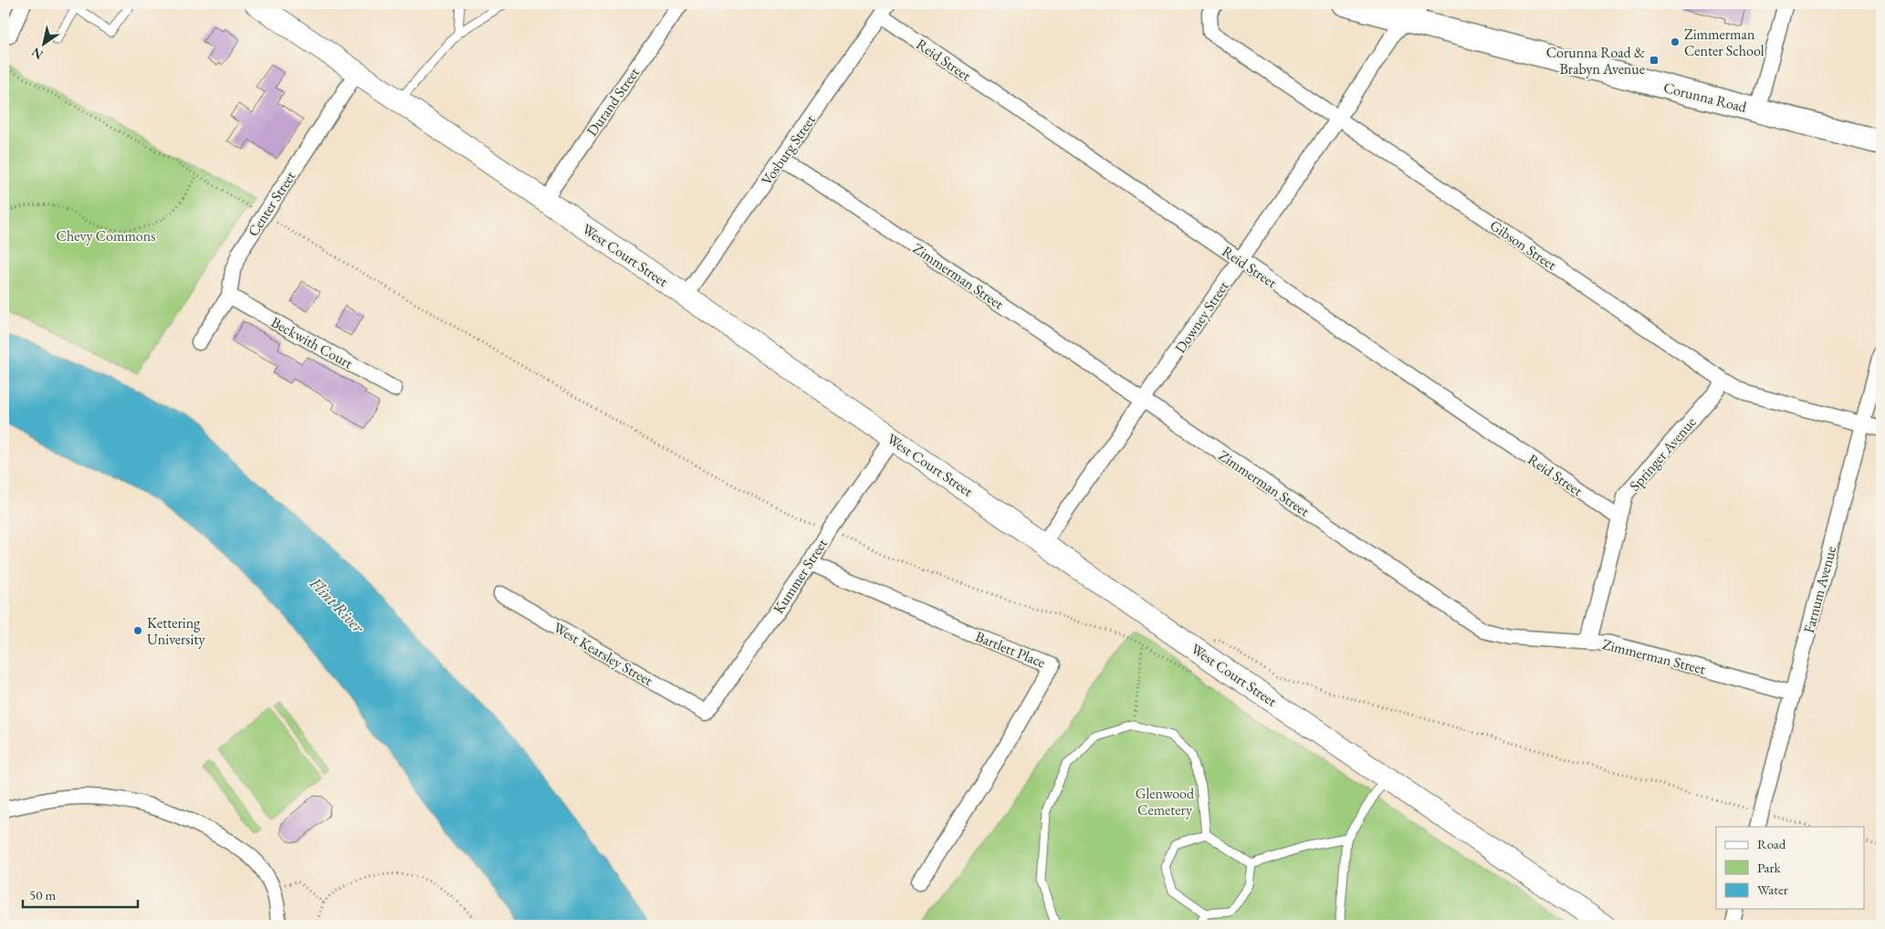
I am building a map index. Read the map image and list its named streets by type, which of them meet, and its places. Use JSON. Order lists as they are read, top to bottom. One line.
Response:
{"streets":{"main road":["Corunna Road"],"street":["Reid Street","Durand Street","Vosburg Street","Center Street","Gibson Street","West Court Street","Zimmerman Street","Downey Street","Beckwith Court","Springer Avenue","Kummer Street","Farnum Avenue","Bartlett Place","West Kearsley Street"]},"crossings":[["Reid Street","Vosburg Street"],["Reid Street","Downey Street"],["Reid Street","Springer Avenue"],["Corunna Road","Downey Street"],["Durand Street","West Court Street"],["Vosburg Street","West Court Street"],["Vosburg Street","Zimmerman Street"],["Center Street","West Court Street"],["Center Street","Beckwith Court"],["Gibson Street","Downey Street"],["Gibson Street","Springer Avenue"],["Gibson Street","Farnum Avenue"],["West Court Street","Downey Street"],["West Court Street","Kummer Street"],["Zimmerman Street","Downey Street"],["Zimmerman Street","Springer Avenue"],["Zimmerman Street","Farnum Avenue"],["Kummer Street","Bartlett Place"],["Kummer Street","West Kearsley Street"]],"water":["Flint River"],"parks":["Chevy Commons","Glenwood Cemetery"],"places":{"other":["Zimmerman Center School","Kettering University"],"transit":["Corunna Road & Brabyn Avenue"]},"legend":["Road","Park","Water"],"scale_bar":"50 m","north":"bottom left"}
